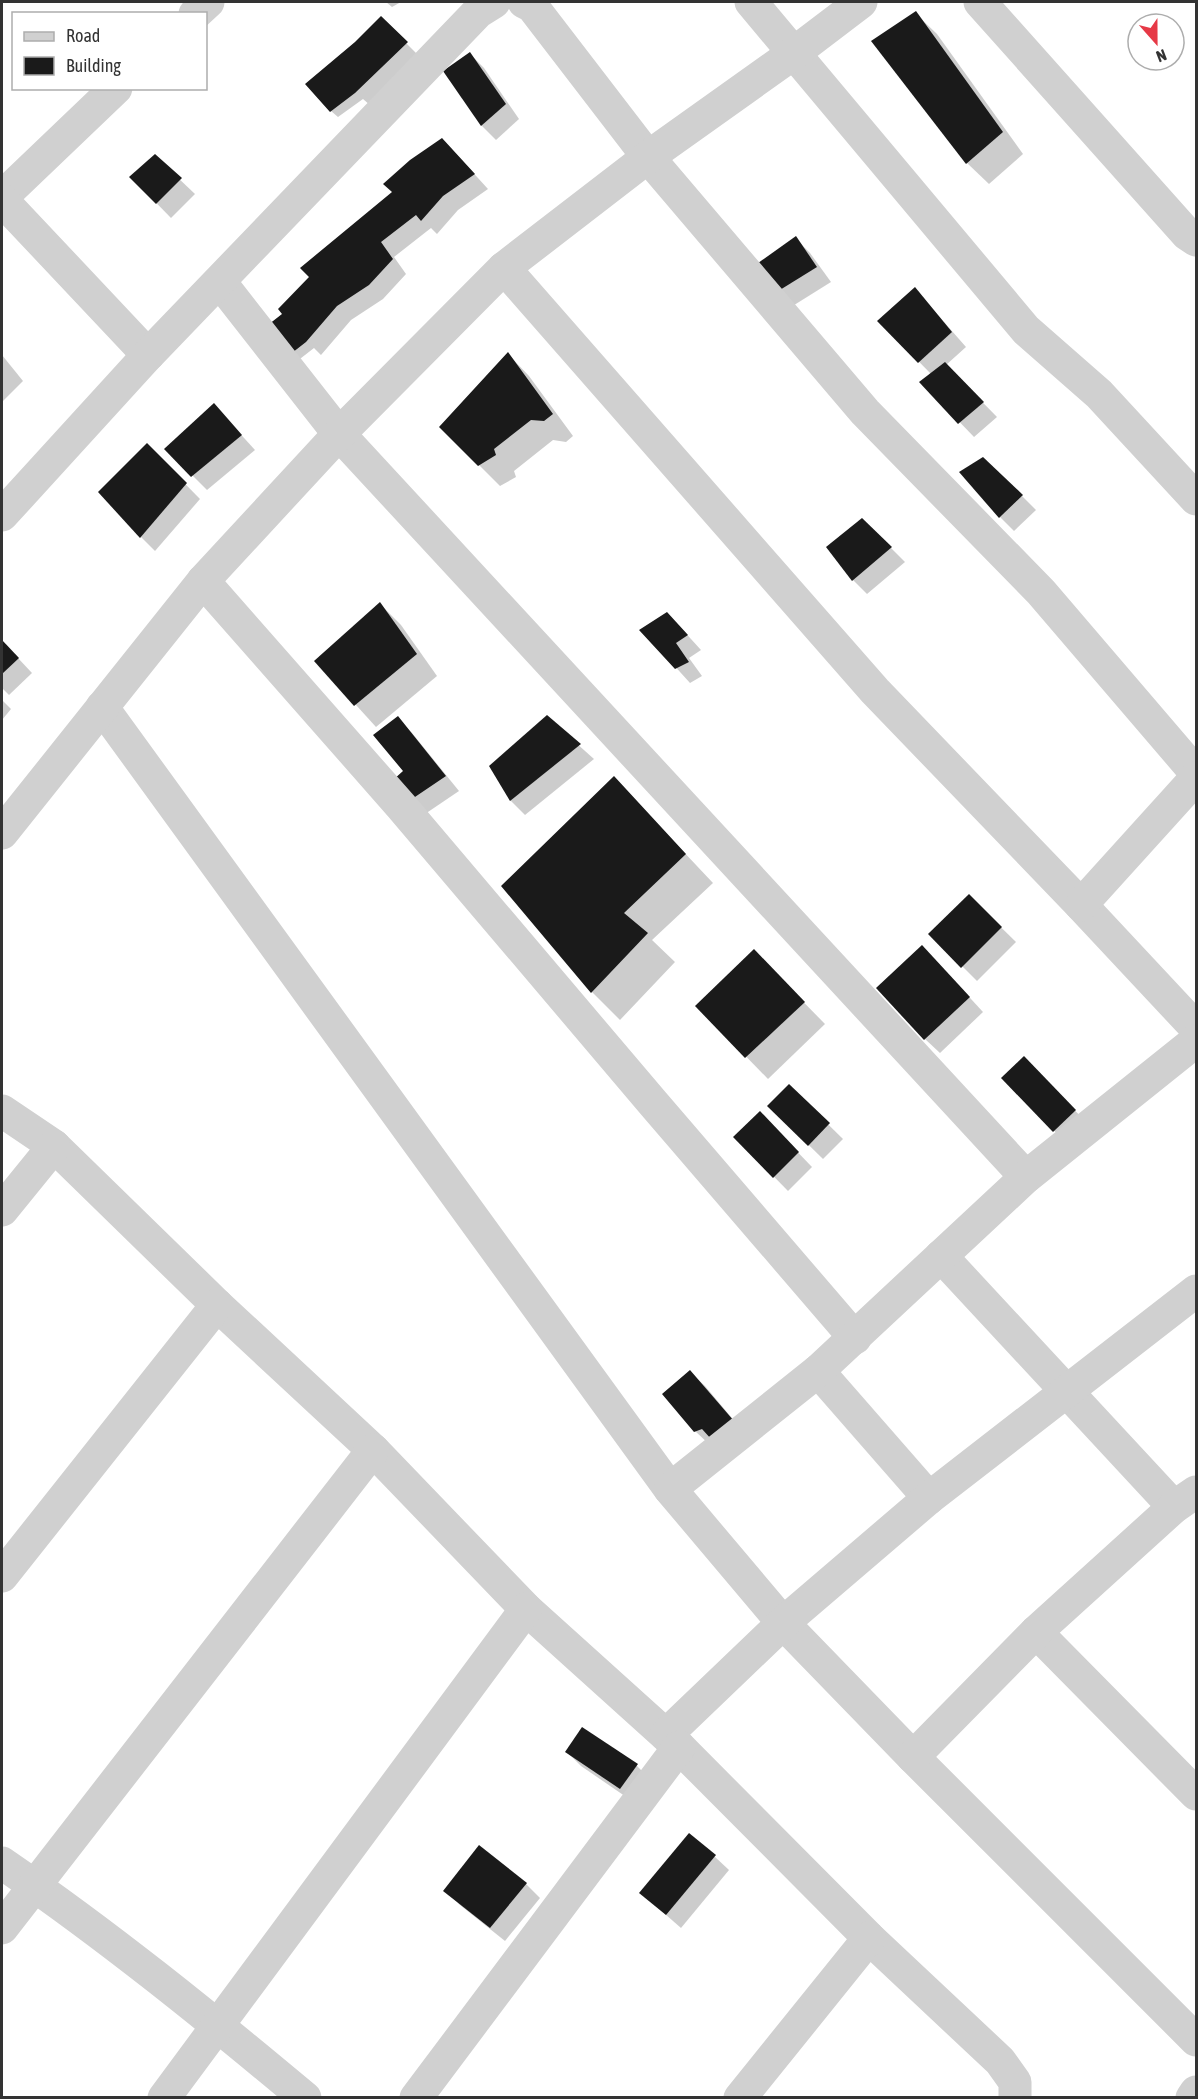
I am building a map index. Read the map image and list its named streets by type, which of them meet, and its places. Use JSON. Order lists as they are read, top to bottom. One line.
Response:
{"legend":["Road","Building"],"north":"bottom"}
